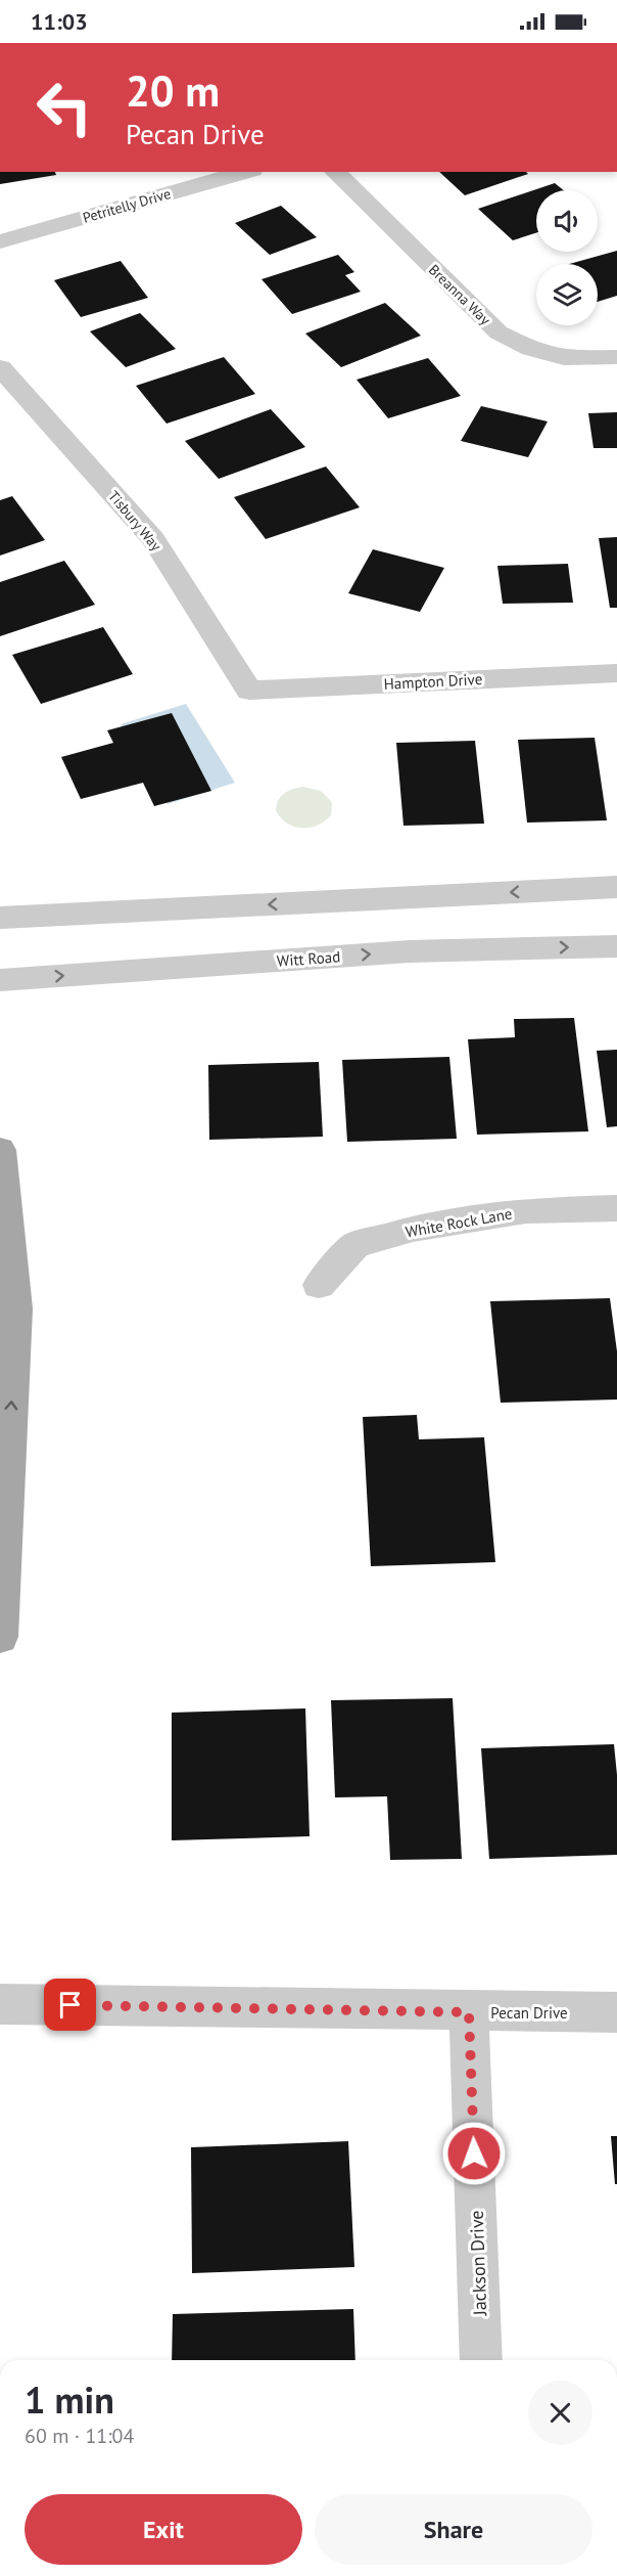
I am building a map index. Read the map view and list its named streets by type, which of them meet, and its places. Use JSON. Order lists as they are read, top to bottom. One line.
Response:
{"streets":{"street":["Petritelly Drive","Breanna Way","Tisbury Way","Hampton Drive","Witt Road","White Rock Lane","Pecan Drive","Jackson Drive"]},"crossings":[["Tisbury Way","Hampton Drive"],["Pecan Drive","Jackson Drive"]],"page":{"status":"11:03","turn":["20 m","Pecan Drive"],"heading":["1 min","60 m · 11:04"],"buttons":["Exit","Share"]}}
